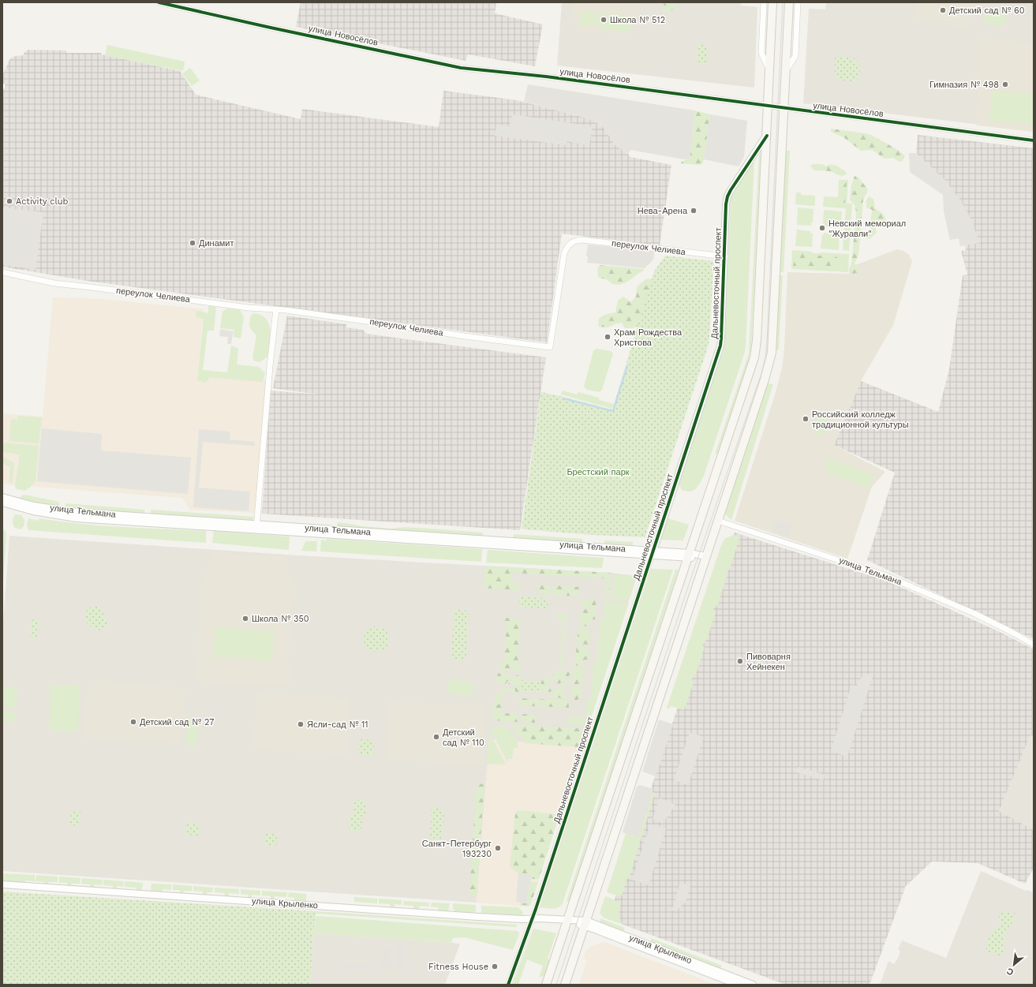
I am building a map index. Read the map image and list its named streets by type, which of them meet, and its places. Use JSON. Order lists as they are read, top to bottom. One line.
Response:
{"streets":{"street":["улица Новосёлов","переулок Челиева","Дальневосточный проспект","улица Тельмана","улица Крыленко"]},"crossings":[["переулок Челиева","Дальневосточный проспект"],["Дальневосточный проспект","улица Тельмана"],["Дальневосточный проспект","улица Крыленко"]],"parks":["Брестский парк"],"places":["Детский сад № 60","Школа № 512","Гимназия № 498","Activity club","Нева-Арена","Невский мемориал \"Журавли\"","Динамит","Храм Рождества Христова","Российский колледж традиционной культуры","Школа № 350","Пивоварня Хейнекен","Детский сад № 27","Ясли-сад № 11","Детский сад № 110","Санкт-Петербург 193230","Fitness House"],"north":"bottom left"}
